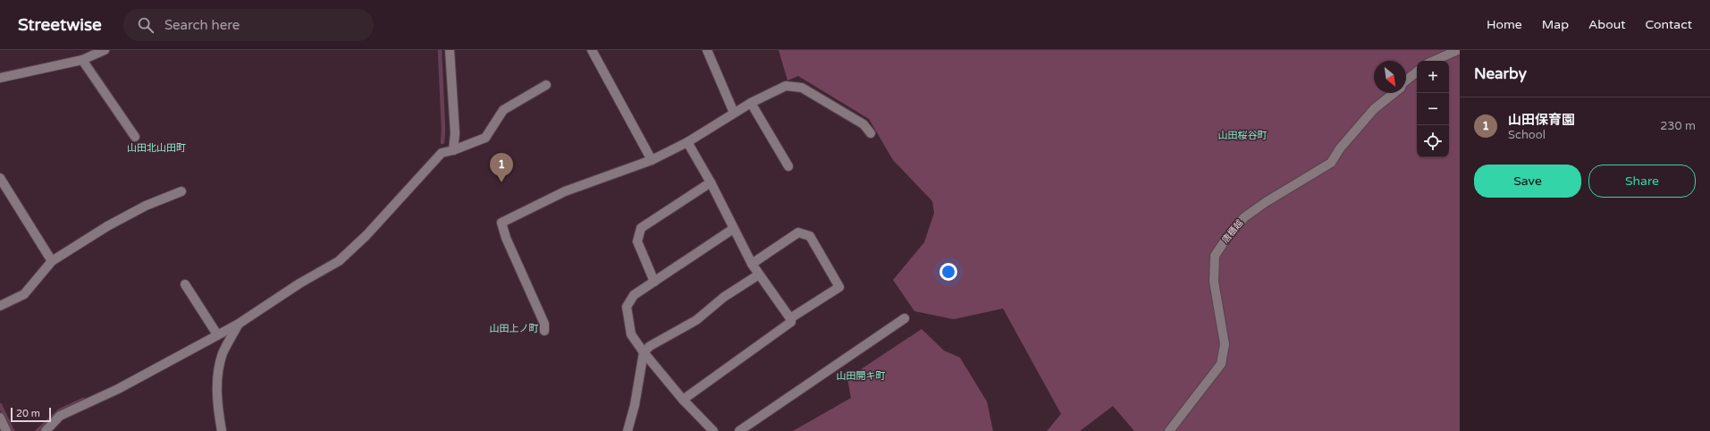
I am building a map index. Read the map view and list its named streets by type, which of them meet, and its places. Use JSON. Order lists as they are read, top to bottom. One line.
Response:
{"streets":{"street":["唐櫃越"]},"districts":["山田桜谷町","山田北山田町","山田上ノ町","山田開キ町"],"scale_bar":"20 m","north":"bottom right","page":{"header":"Streetwise","search":"Search here","nav":["Home","Map","About","Contact"],"heading":"Nearby","map_buttons":["+","−"],"list":[{"mark":"1","name":"山田保育園","note":"School","value":"230 m"}],"pins":"1","buttons":["Save","Share"],"scale":"20 m"}}
